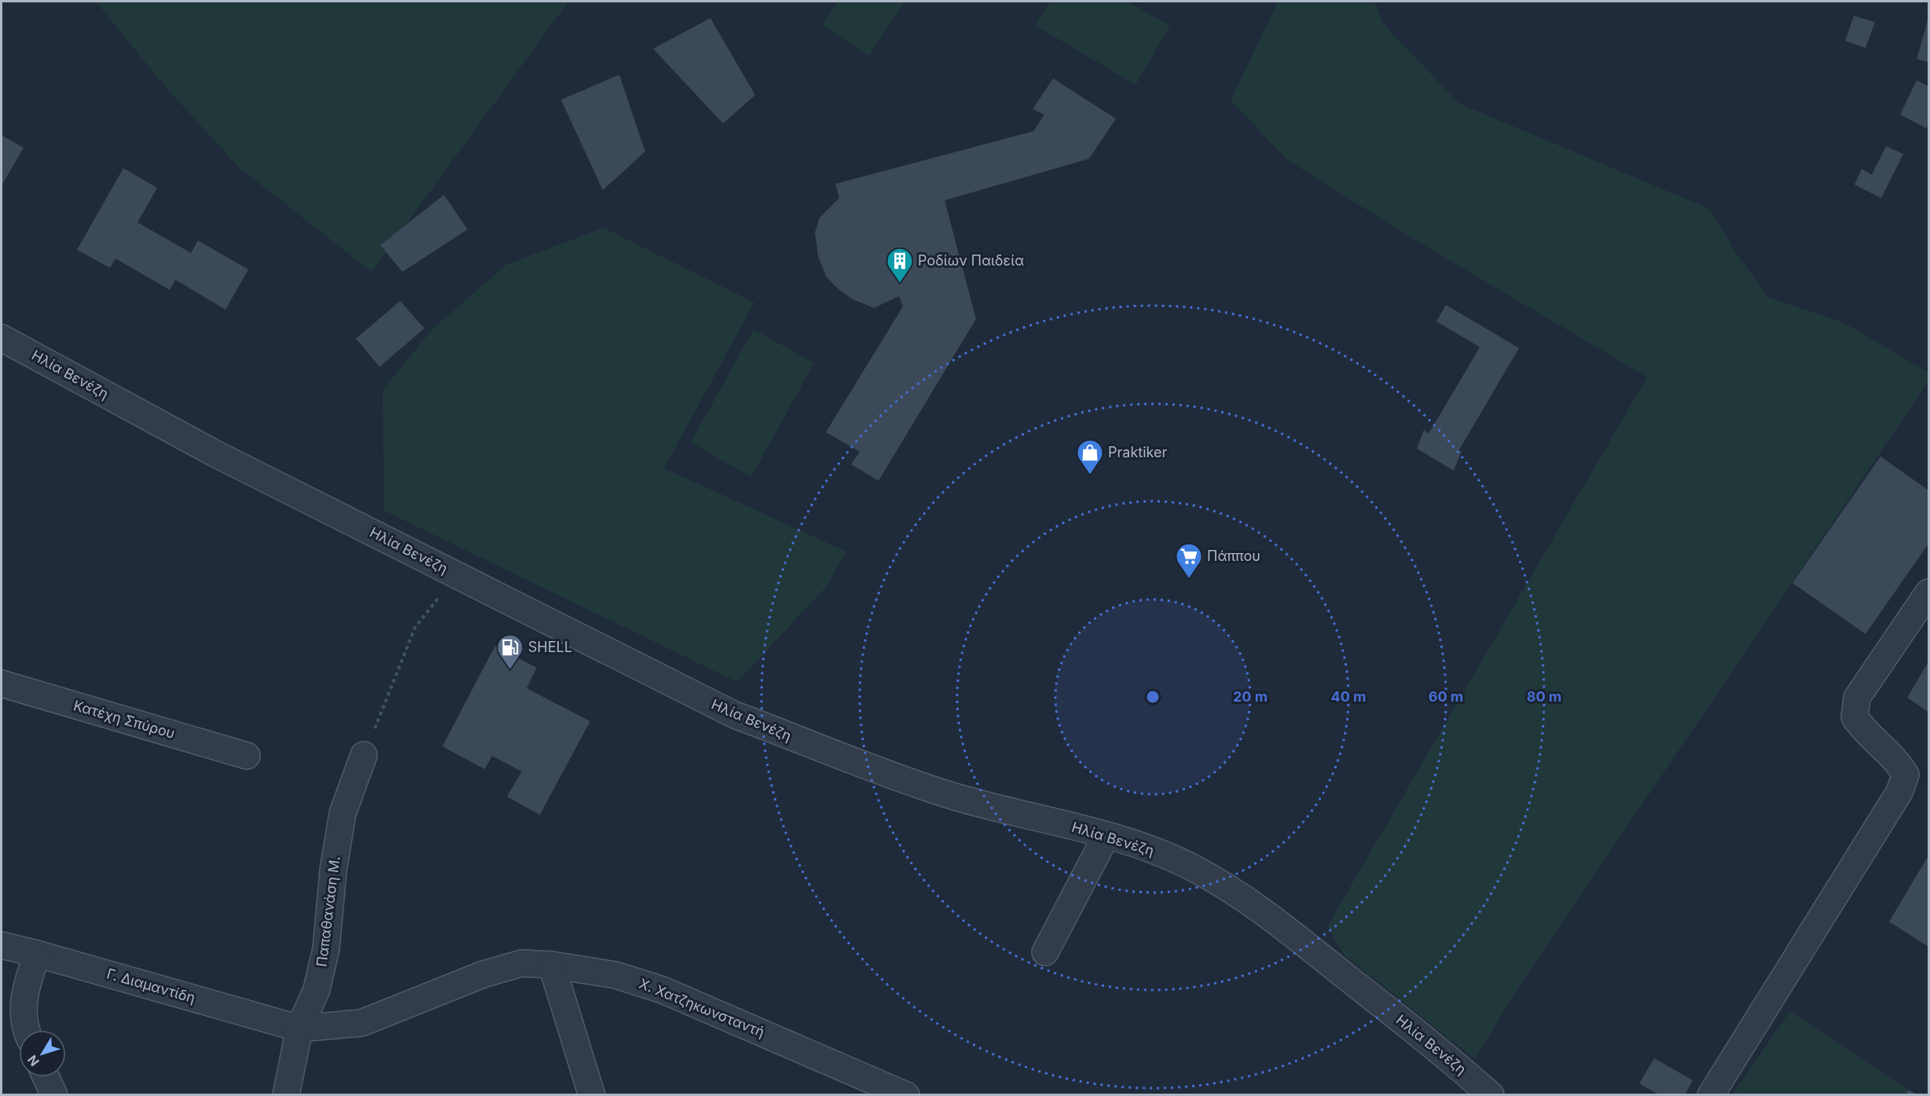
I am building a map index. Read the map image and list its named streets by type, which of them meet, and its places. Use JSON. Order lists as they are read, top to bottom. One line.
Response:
{"streets":{"street":["Ηλία Βενέζη","Κατέχη Σπύρου","Παπαθανάση Μ.","Γ. Διαμαντίδη","Χ. Χατζηκωνσταντή"]},"crossings":[["Παπαθανάση Μ.","Γ. Διαμαντίδη"],["Παπαθανάση Μ.","Χ. Χατζηκωνσταντή"],["Γ. Διαμαντίδη","Χ. Χατζηκωνσταντή"]],"places":{"building":["Ροδίων Παιδεία"],"shop":["Praktiker"],"supermarket":["Πάππου"],"fuel station":["SHELL"]},"north":"bottom left","rings":["20 m","40 m","60 m","80 m"]}
